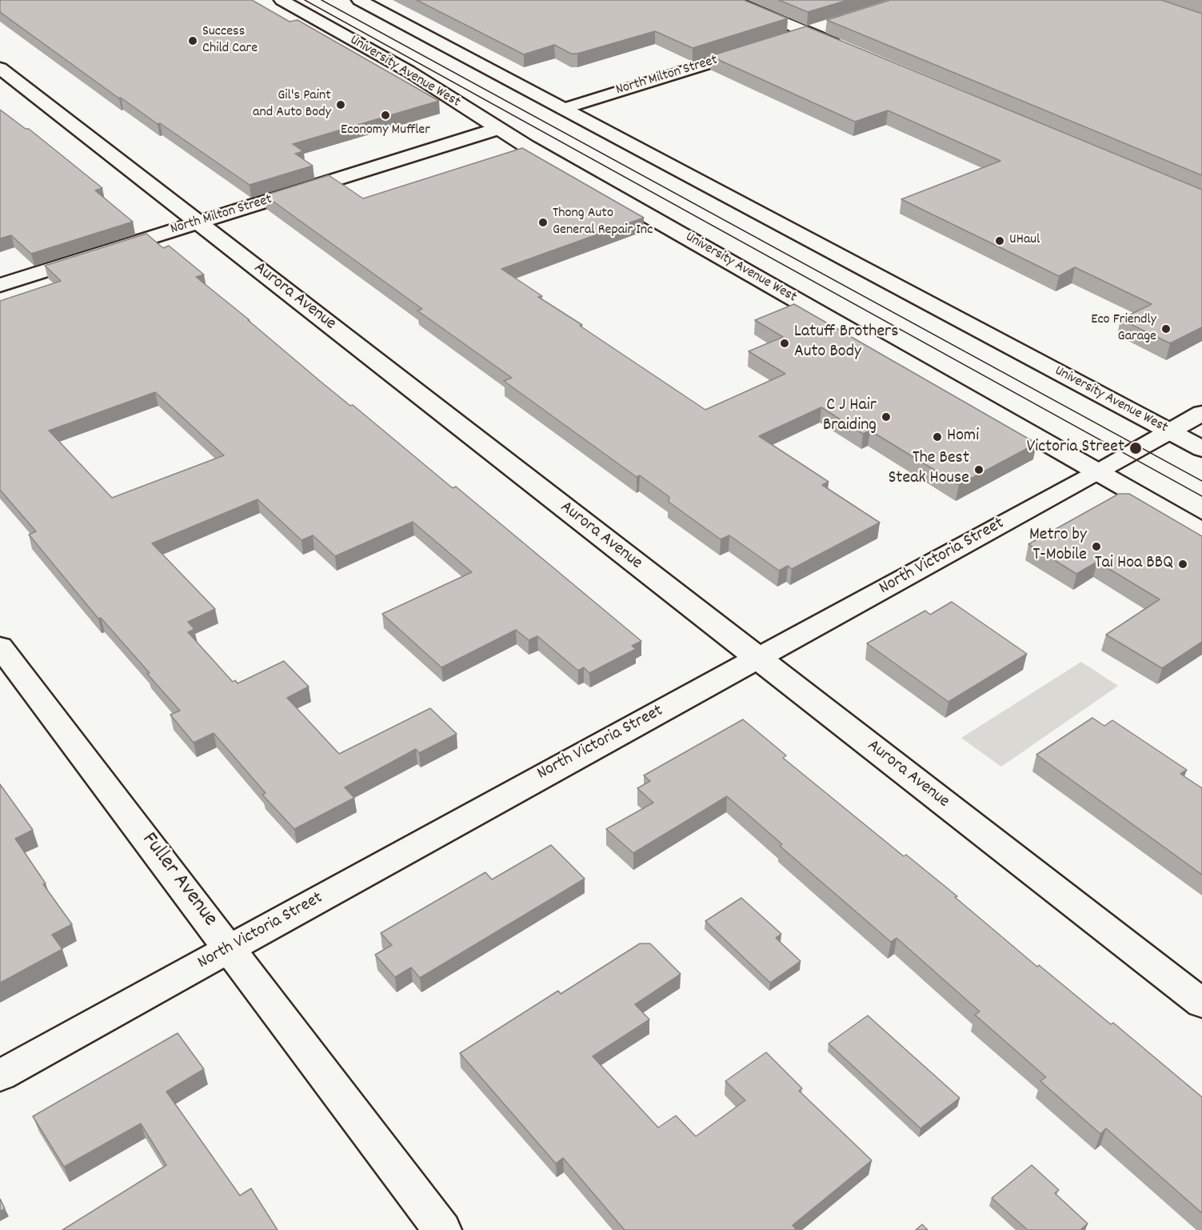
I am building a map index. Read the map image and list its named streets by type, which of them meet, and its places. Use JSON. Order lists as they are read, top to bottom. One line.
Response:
{"streets":{"street":["University Avenue West","North Milton Street","Aurora Avenue","North Victoria Street","Fuller Avenue"]},"crossings":[["University Avenue West","North Milton Street"],["University Avenue West","North Victoria Street"],["North Milton Street","Aurora Avenue"],["Aurora Avenue","North Victoria Street"],["North Victoria Street","Fuller Avenue"]],"places":["Success Child Care","Gil's Paint and Auto Body","Economy Muffler","Thong Auto General Repair Inc","UHaul","Eco Friendly Garage","Latuff Brothers Auto Body","C J Hair Braiding","Homi","Victoria Street","The Best Steak House","Metro by T-Mobile","Tai Hoa BBQ"]}
